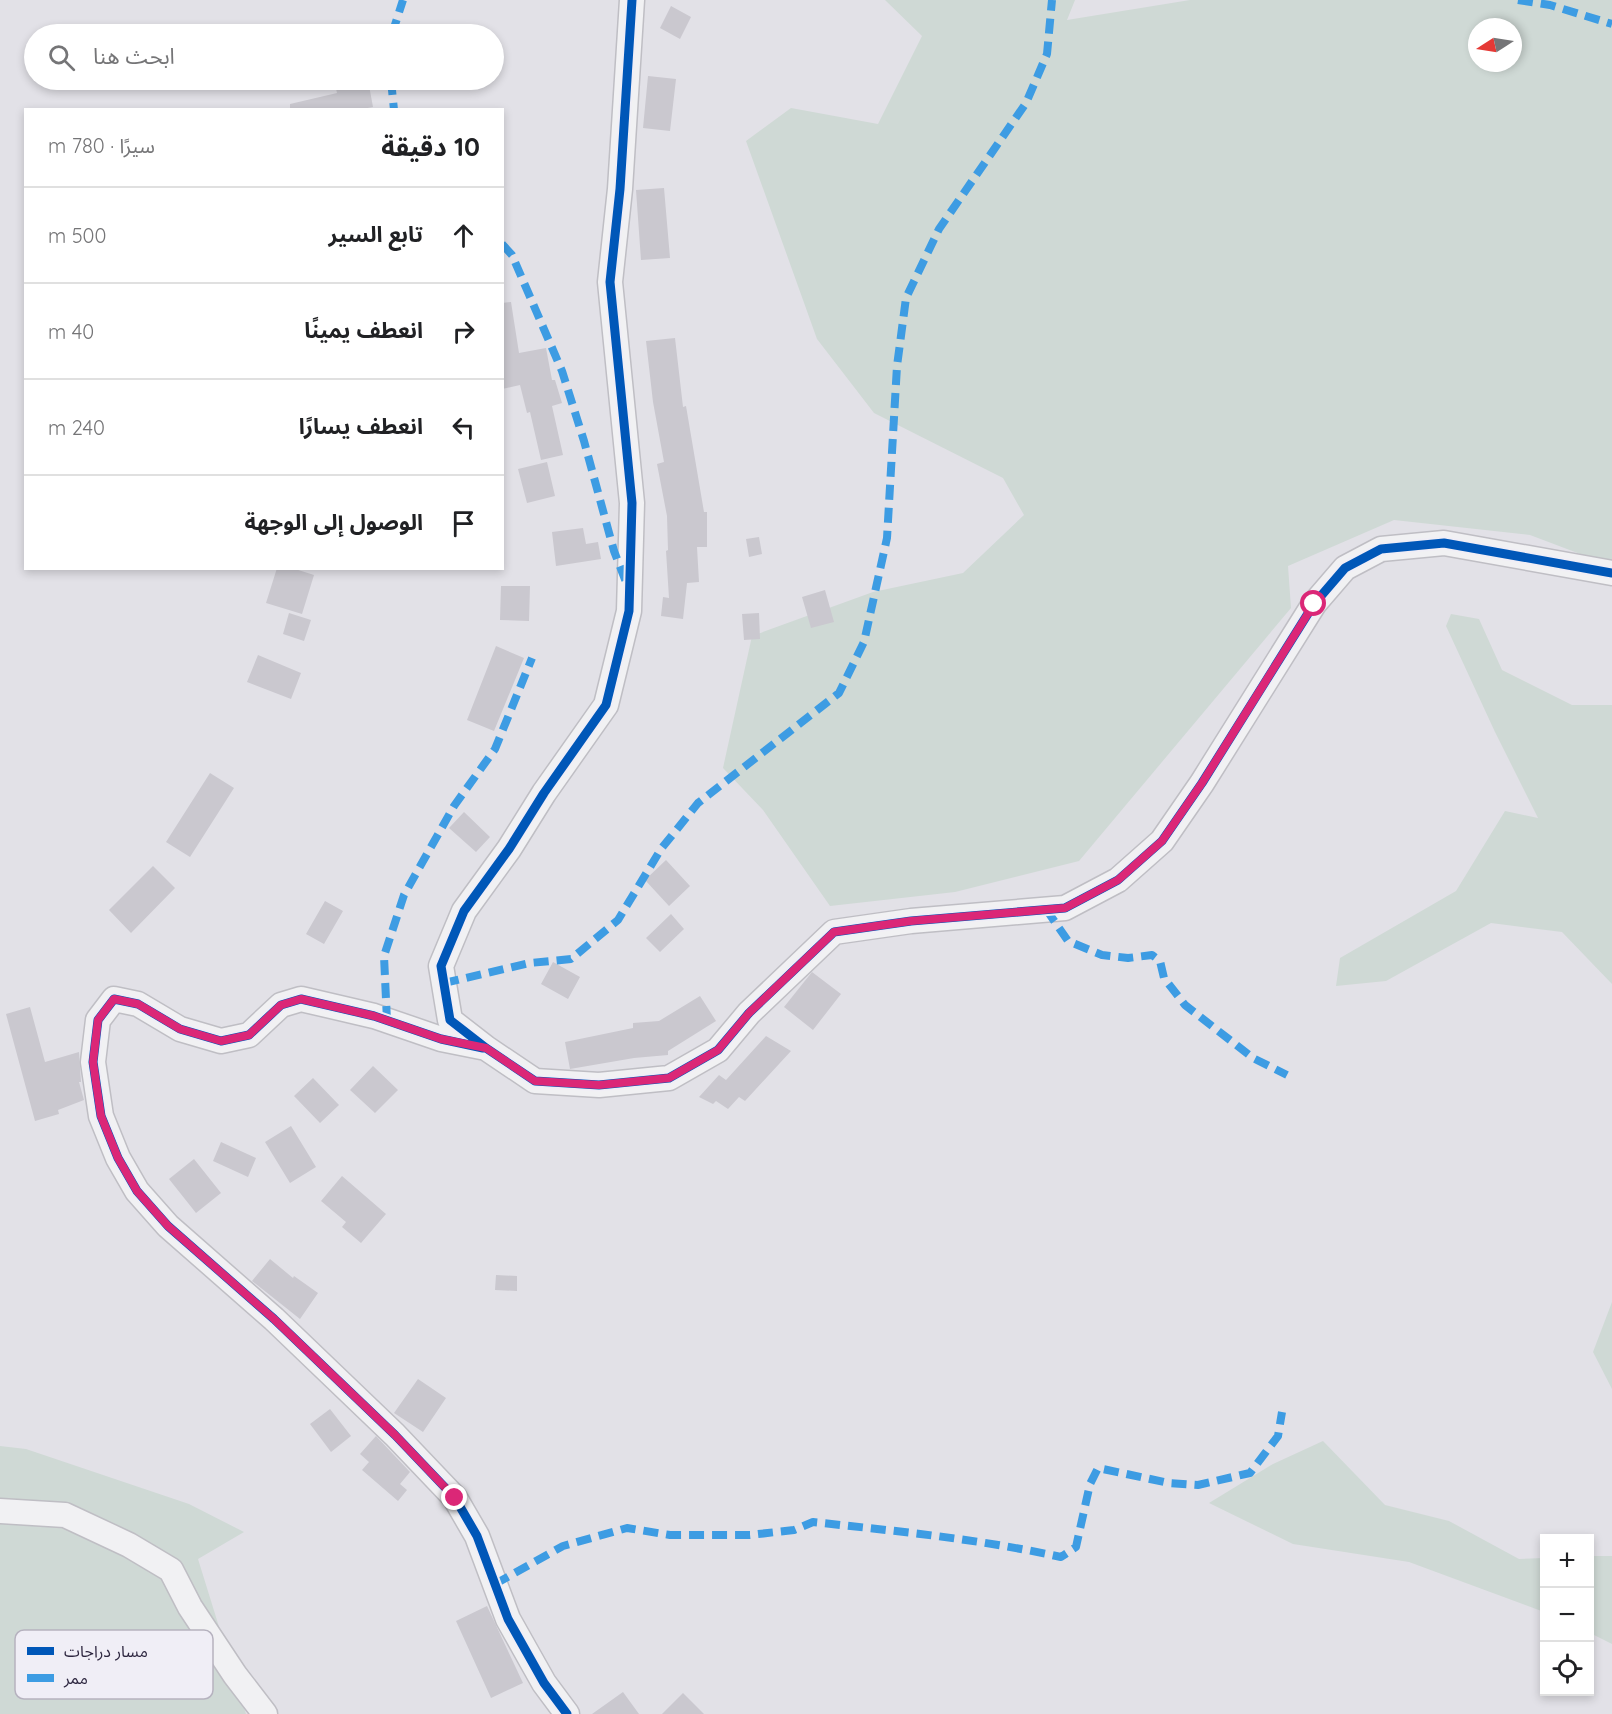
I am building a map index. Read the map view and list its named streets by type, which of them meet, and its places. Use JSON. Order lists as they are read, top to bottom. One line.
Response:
{"legend":["مسار دراجات","ممر"],"north":"left","page":{"search":"ابحث هنا","heading":["10 دقيقة","سيرًا · 780 m"],"list":[["تابع السير","500 m"],["انعطف يمينًا","40 m"],["انعطف يسارًا","240 m"],"الوصول إلى الوجهة"],"map_buttons":["+","−"]}}
